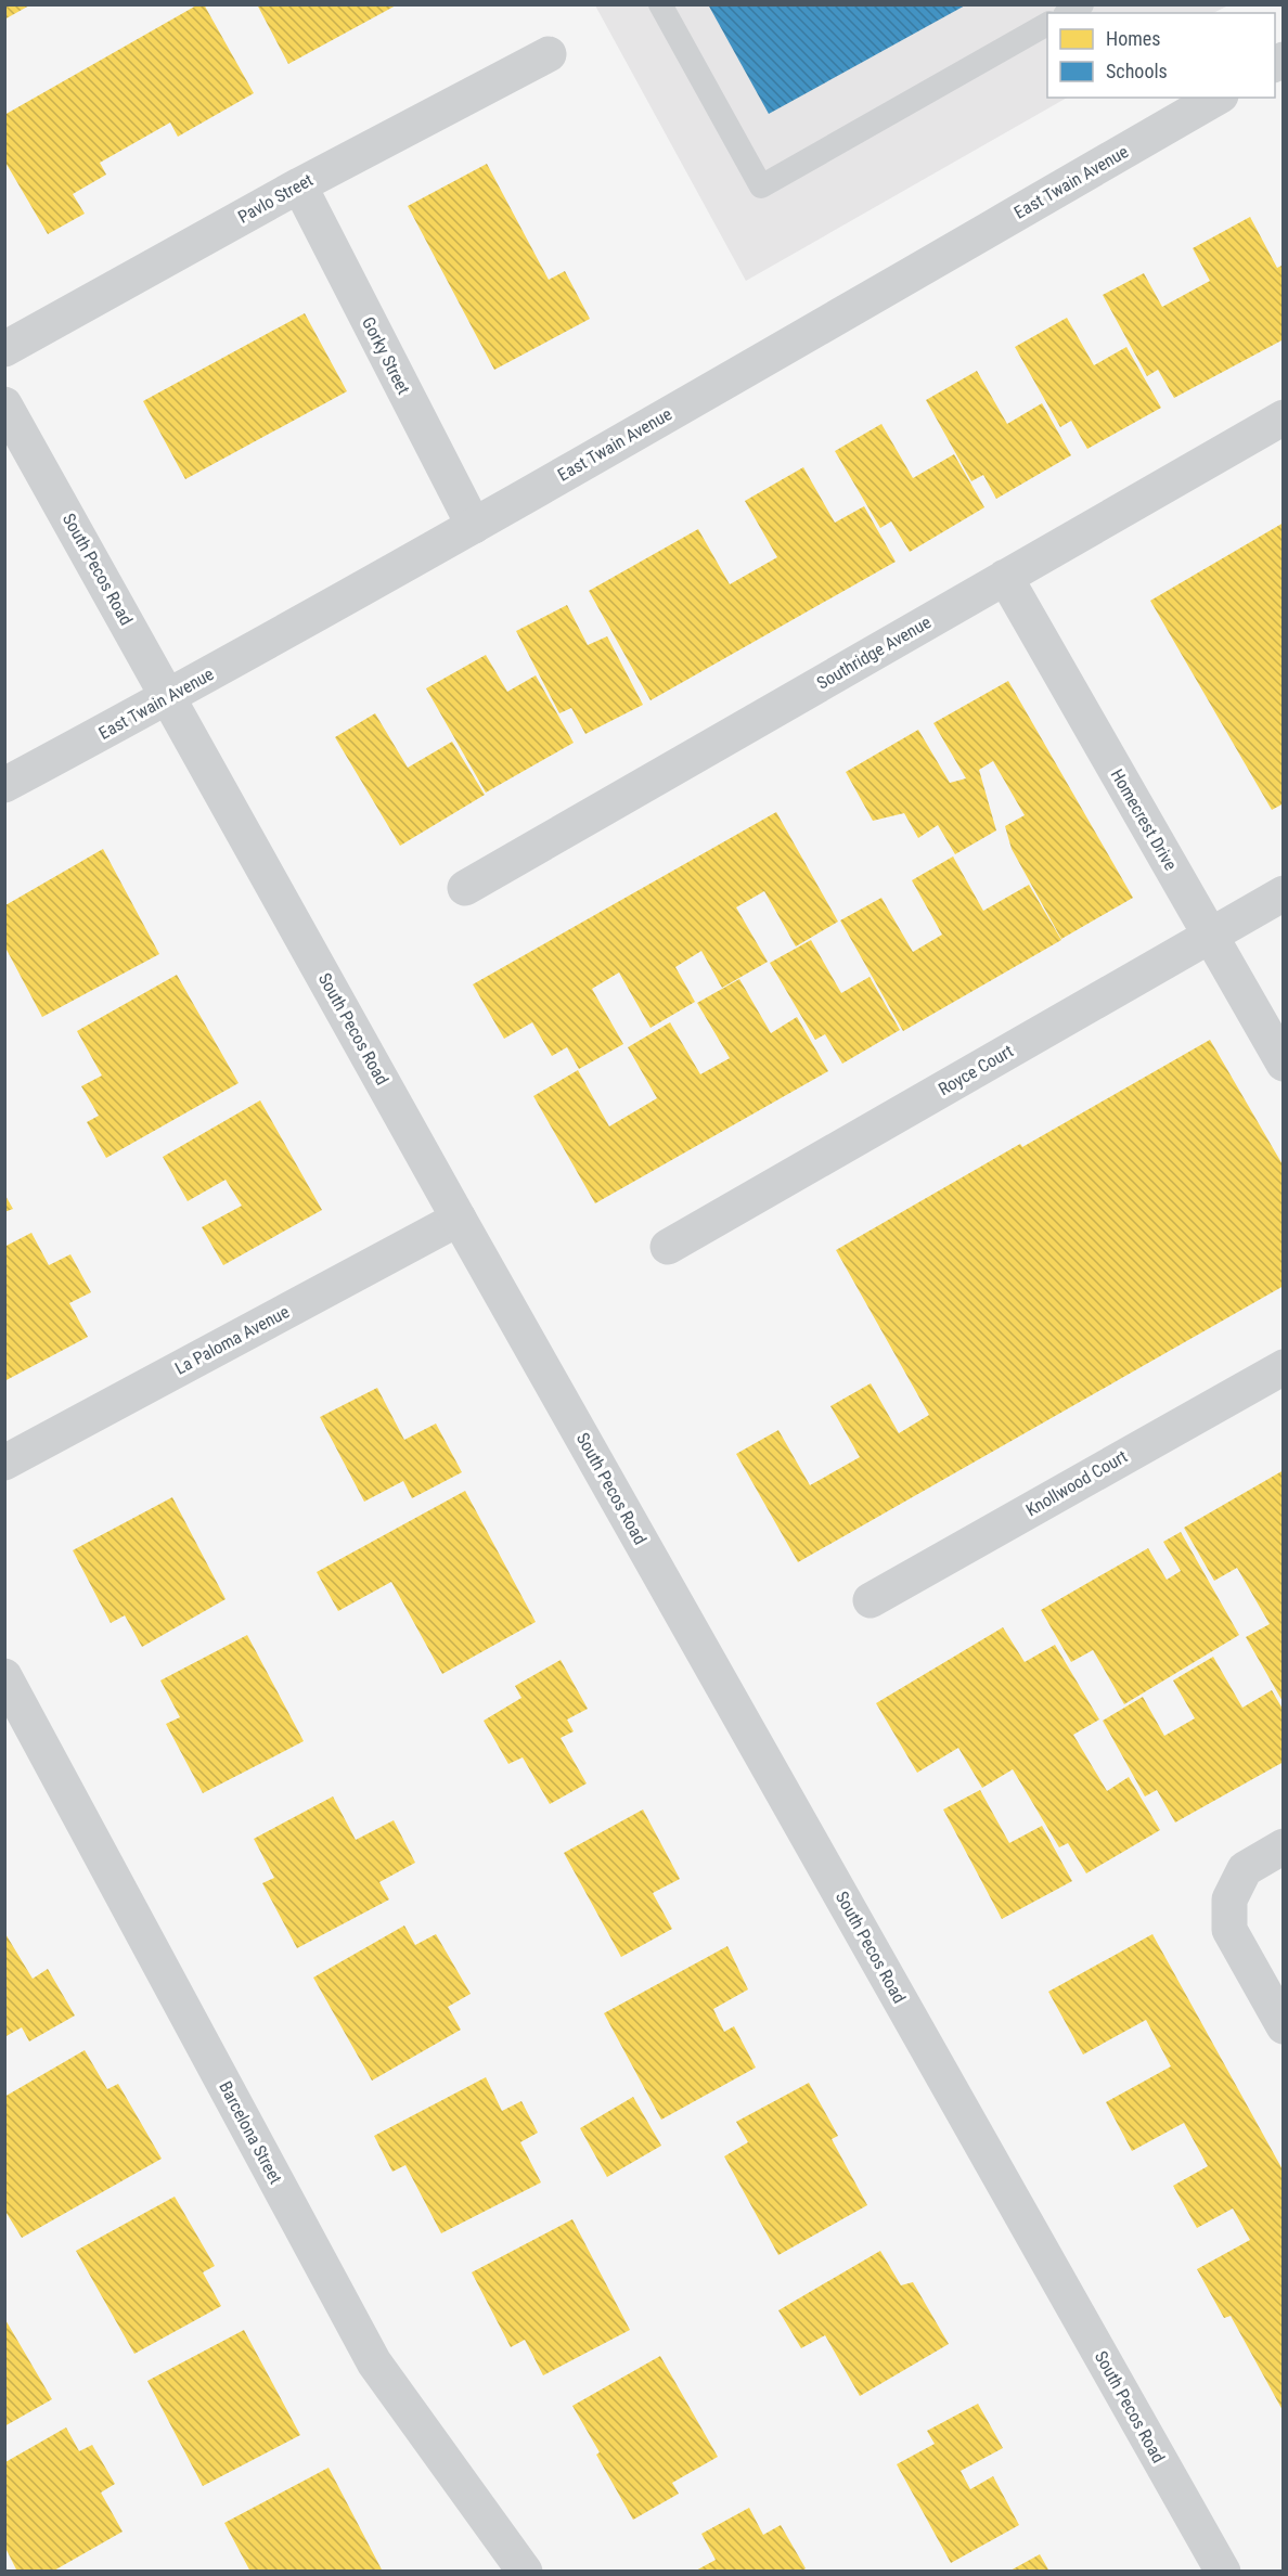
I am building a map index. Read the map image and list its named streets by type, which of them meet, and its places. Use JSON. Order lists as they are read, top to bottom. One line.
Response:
{"streets":{"street":["East Twain Avenue","Pavlo Street","Gorky Street","South Pecos Road","Southridge Avenue","Homecrest Drive","Royce Court","La Paloma Avenue","Knollwood Court","Barcelona Street"]},"crossings":[["East Twain Avenue","Gorky Street"],["East Twain Avenue","South Pecos Road"],["Pavlo Street","Gorky Street"],["South Pecos Road","La Paloma Avenue"],["Southridge Avenue","Homecrest Drive"],["Homecrest Drive","Royce Court"]],"legend":["Homes","Schools"]}
